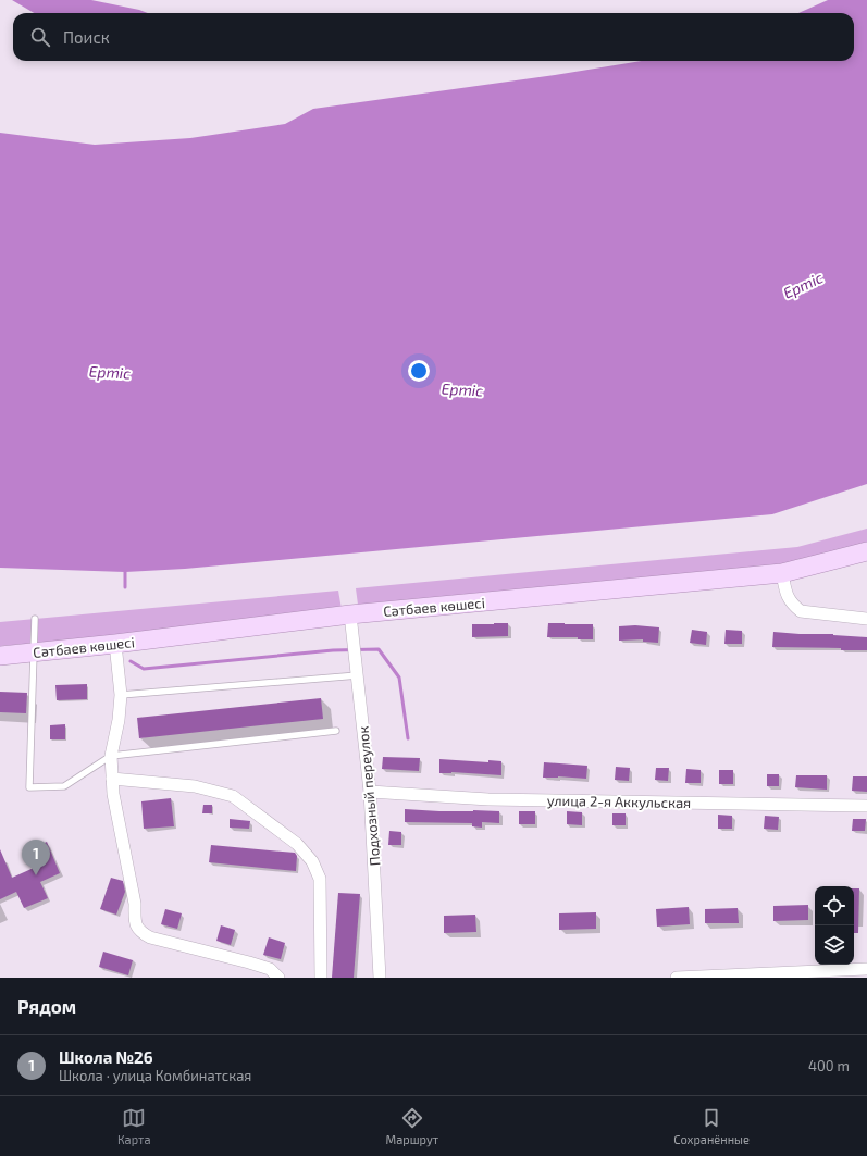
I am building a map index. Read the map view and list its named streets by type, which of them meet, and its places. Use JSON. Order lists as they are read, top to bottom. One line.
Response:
{"streets":{"main road":["Сәтбаев көшесі"],"street":["Подхозный переулок","улица 2-я Аккульская"]},"crossings":[["Сәтбаев көшесі","Подхозный переулок"],["Подхозный переулок","улица 2-я Аккульская"]],"water":["Ертіс"],"page":{"search":"Поиск","pins":"1","heading":"Рядом","list":[{"mark":"1","name":"Школа №26","note":"Школа · улица Комбинатская","value":"400 m"}],"nav":["Карта","Маршрут","Сохранённые"]}}
